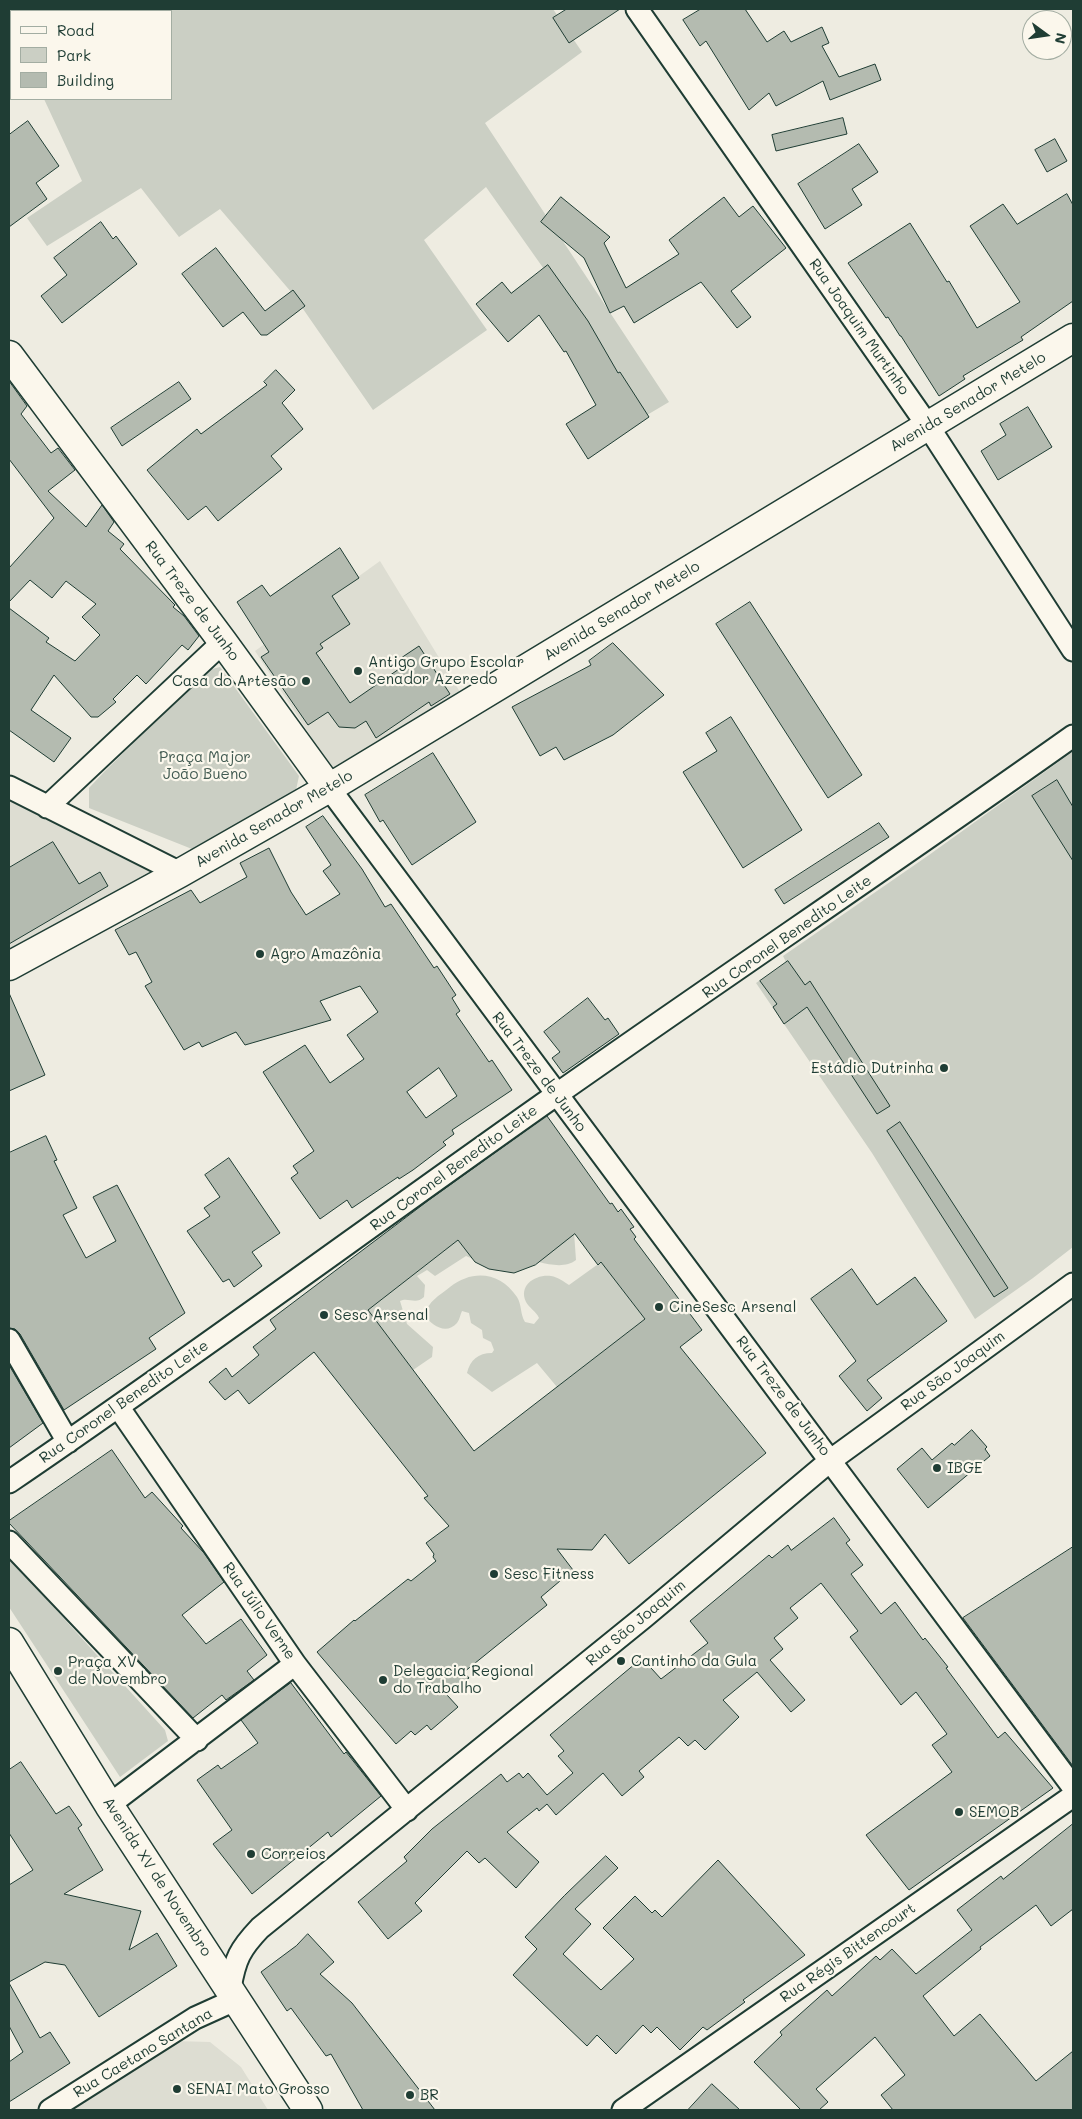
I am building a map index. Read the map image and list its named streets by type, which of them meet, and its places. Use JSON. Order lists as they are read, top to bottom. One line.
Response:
{"streets":{"main road":["Avenida Senador Metelo","Rua Treze de Junho","Avenida XV de Novembro"],"street":["Rua Joaquim Murtinho","Rua Coronel Benedito Leite","Rua São Joaquim","Rua Júlio Verne","Rua Régis Bittencourt","Rua Caetano Santana"]},"crossings":[["Rua Joaquim Murtinho","Avenida Senador Metelo"],["Avenida Senador Metelo","Rua Treze de Junho"],["Rua Treze de Junho","Rua Coronel Benedito Leite"],["Rua Treze de Junho","Rua São Joaquim"],["Rua Coronel Benedito Leite","Rua Júlio Verne"],["Rua São Joaquim","Rua Júlio Verne"],["Rua São Joaquim","Avenida XV de Novembro"],["Rua São Joaquim","Rua Caetano Santana"],["Avenida XV de Novembro","Rua Caetano Santana"]],"parks":["Praça Major João Bueno"],"places":["Antigo Grupo Escolar Senador Azeredo","Casa do Artesão","Agro Amazônia","Estádio Dutrinha","CineSesc Arsenal","Sesc Arsenal","IBGE","Sesc Fitness","Cantinho da Gula","Praça XV de Novembro","Delegacia Regional do Trabalho","SEMOB","Correios","SENAI Mato Grosso","BR"],"legend":["Road","Park","Building"],"north":"right"}
